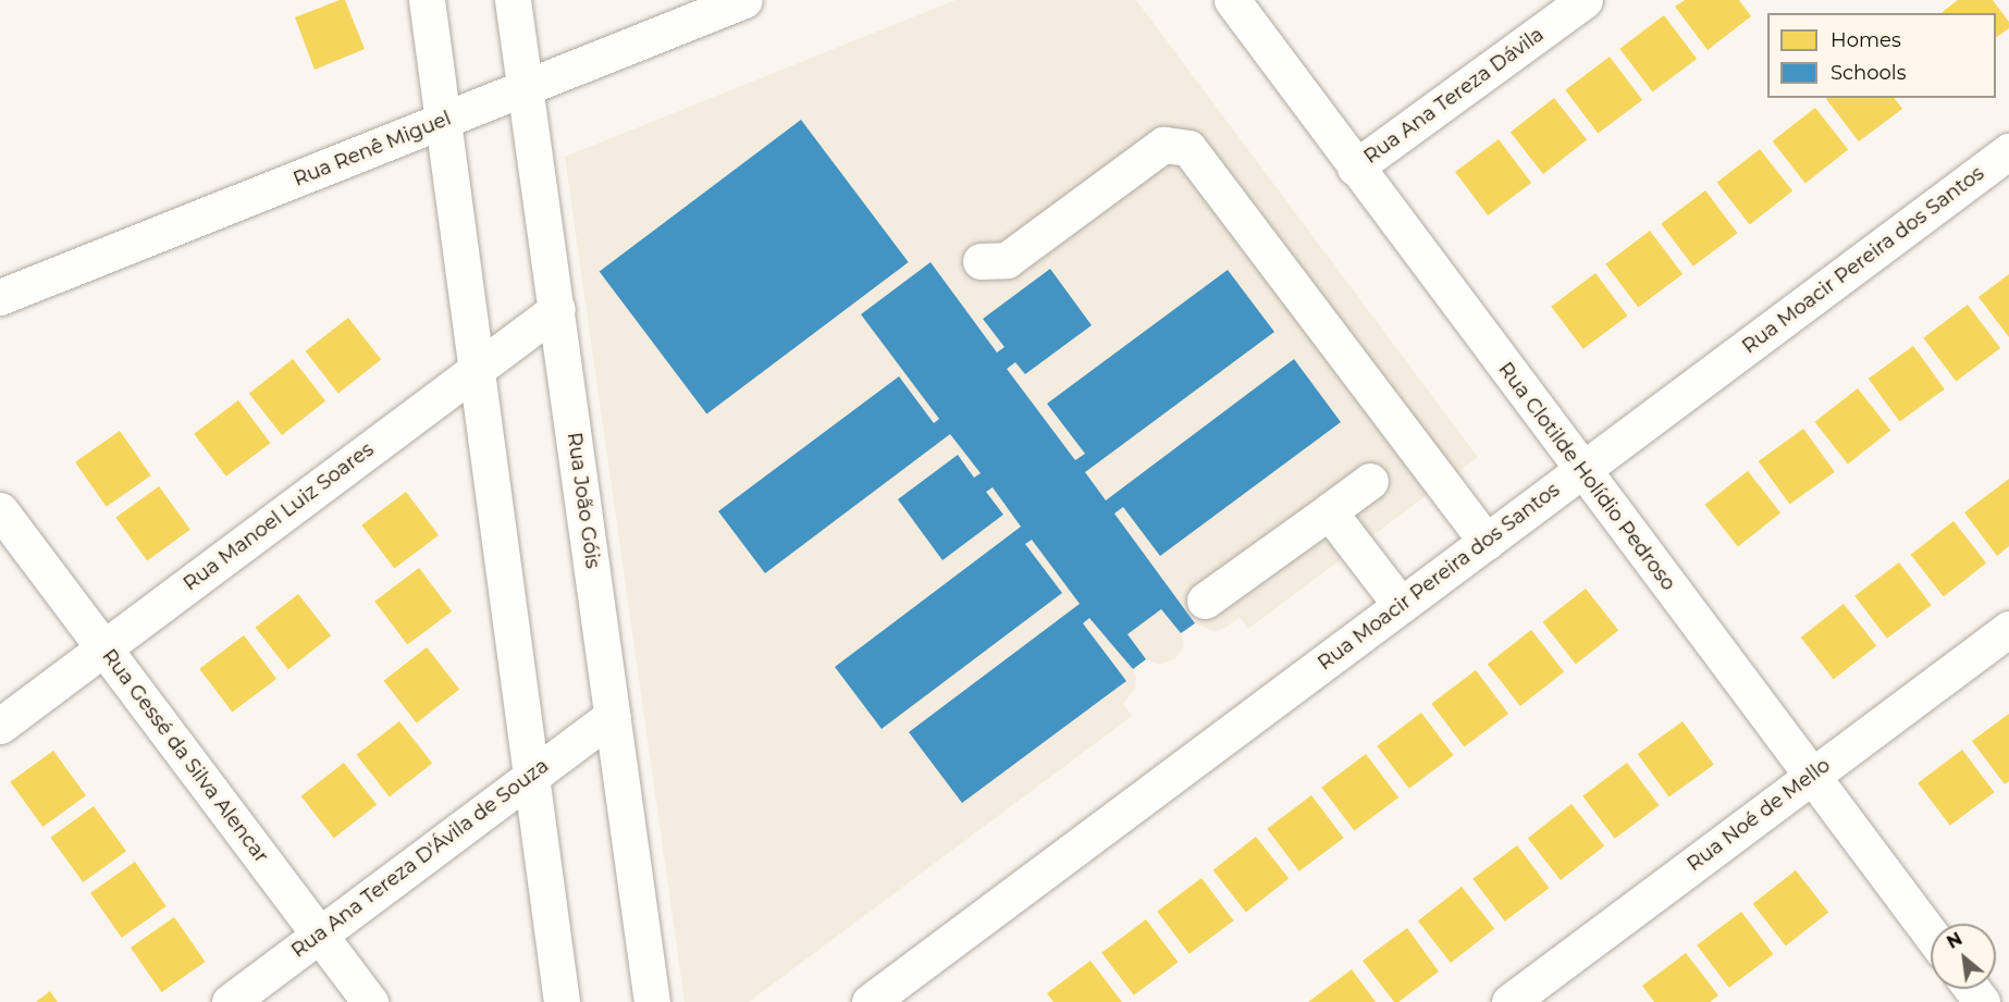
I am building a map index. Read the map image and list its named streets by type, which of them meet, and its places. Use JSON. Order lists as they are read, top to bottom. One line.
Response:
{"streets":{"street":["Rua Ana Tereza Dávila","Rua Renê Miguel","Rua Moacir Pereira dos Santos","Rua Clotilde Holídio Pedroso","Rua João Góis","Rua Manoel Luiz Soares","Rua Gessé da Silva Alencar","Rua Noé de Mello","Rua Ana Tereza D'Ávila de Souza"]},"crossings":[["Rua Ana Tereza Dávila","Rua Clotilde Holídio Pedroso"],["Rua Renê Miguel","Rua João Góis"],["Rua Moacir Pereira dos Santos","Rua Clotilde Holídio Pedroso"],["Rua Clotilde Holídio Pedroso","Rua Noé de Mello"],["Rua João Góis","Rua Manoel Luiz Soares"],["Rua João Góis","Rua Ana Tereza D'Ávila de Souza"],["Rua Manoel Luiz Soares","Rua Gessé da Silva Alencar"],["Rua Gessé da Silva Alencar","Rua Ana Tereza D'Ávila de Souza"]],"legend":["Homes","Schools"],"north":"top left"}
